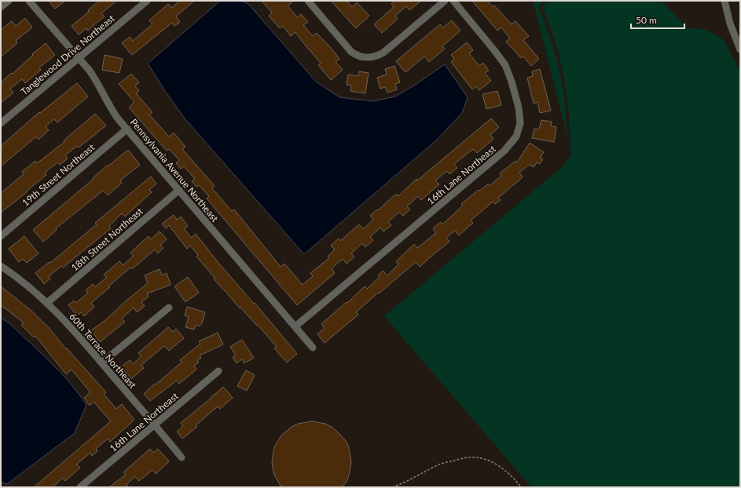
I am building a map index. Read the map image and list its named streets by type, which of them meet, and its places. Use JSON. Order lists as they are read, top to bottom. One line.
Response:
{"streets":{"street":["Tanglewood Drive Northeast","Pennsylvania Avenue Northeast","19th Street Northeast","16th Lane Northeast","18th Street Northeast","60th Terrace Northeast"]},"crossings":[["Tanglewood Drive Northeast","Pennsylvania Avenue Northeast"],["Pennsylvania Avenue Northeast","19th Street Northeast"],["Pennsylvania Avenue Northeast","16th Lane Northeast"],["Pennsylvania Avenue Northeast","18th Street Northeast"],["16th Lane Northeast","60th Terrace Northeast"],["18th Street Northeast","60th Terrace Northeast"]],"scale_bar":"50 m"}
